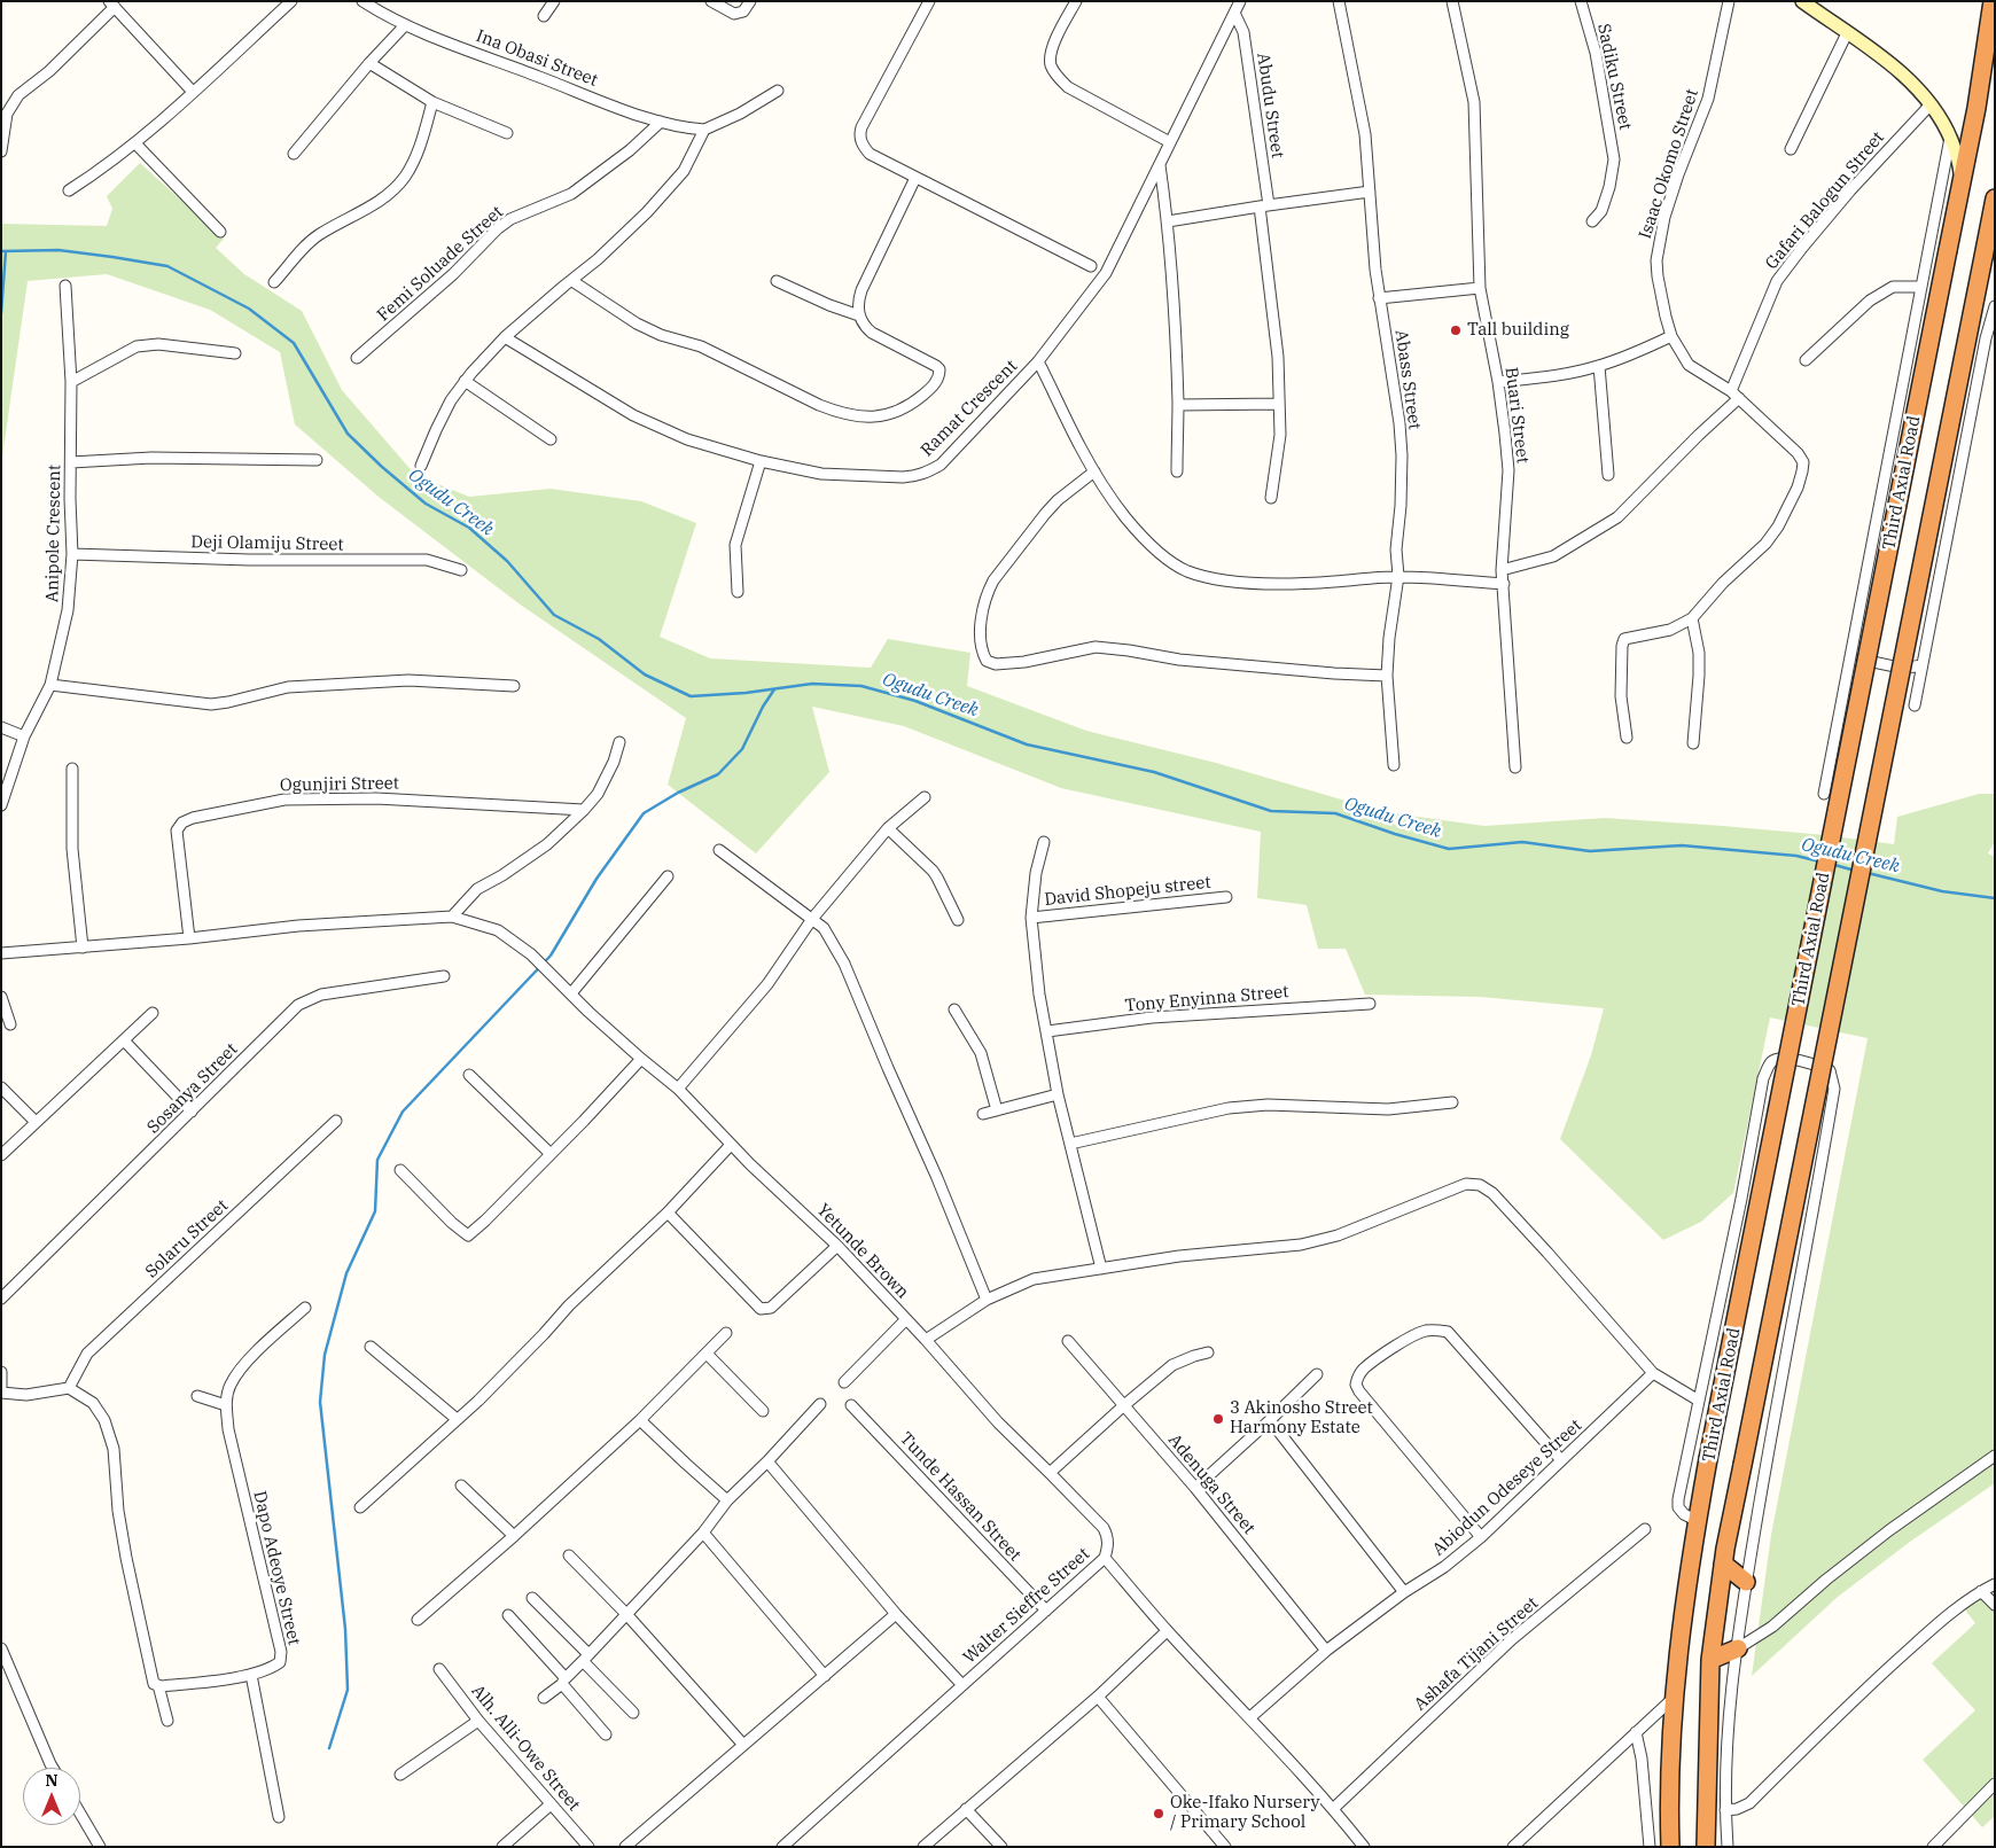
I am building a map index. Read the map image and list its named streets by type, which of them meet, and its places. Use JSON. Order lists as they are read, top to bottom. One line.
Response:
{"streets":{"highway":["Third Axial Road"],"street":["Ina Obasi Street","Sadiku Street","Abudu Street","Isaac Okomo Street","Gafari Balogun Street","Femi Soluade Street","Abass Street","Ramat Crescent","Buari Street","Anipole Crescent","Deji Olamiju Street","Ogunjiri Street","David Shopeju street","Tony Enyinna Street","Sosanya Street","Solaru Street","Yetunde Brown","Adenuga Street","Abiodun Odeseye Street","Tunde Hassan Street","Dapo Adeoye Street","Walter Sieffre Street","Ashafa Tijani Street","Alh. Alli-Owe Street"]},"crossings":[["Ina Obasi Street","Femi Soluade Street"],["Abudu Street","Ramat Crescent"],["Isaac Okomo Street","Gafari Balogun Street"],["Anipole Crescent","Deji Olamiju Street"],["Yetunde Brown","Walter Sieffre Street"],["Adenuga Street","Abiodun Odeseye Street"],["Abiodun Odeseye Street","Walter Sieffre Street"],["Tunde Hassan Street","Walter Sieffre Street"],["Walter Sieffre Street","Ashafa Tijani Street"]],"water":["Ogudu Creek"],"places":["Tall building","3 Akinosho Street Harmony Estate","Oke-Ifako Nursery / Primary School"],"north":"top"}
